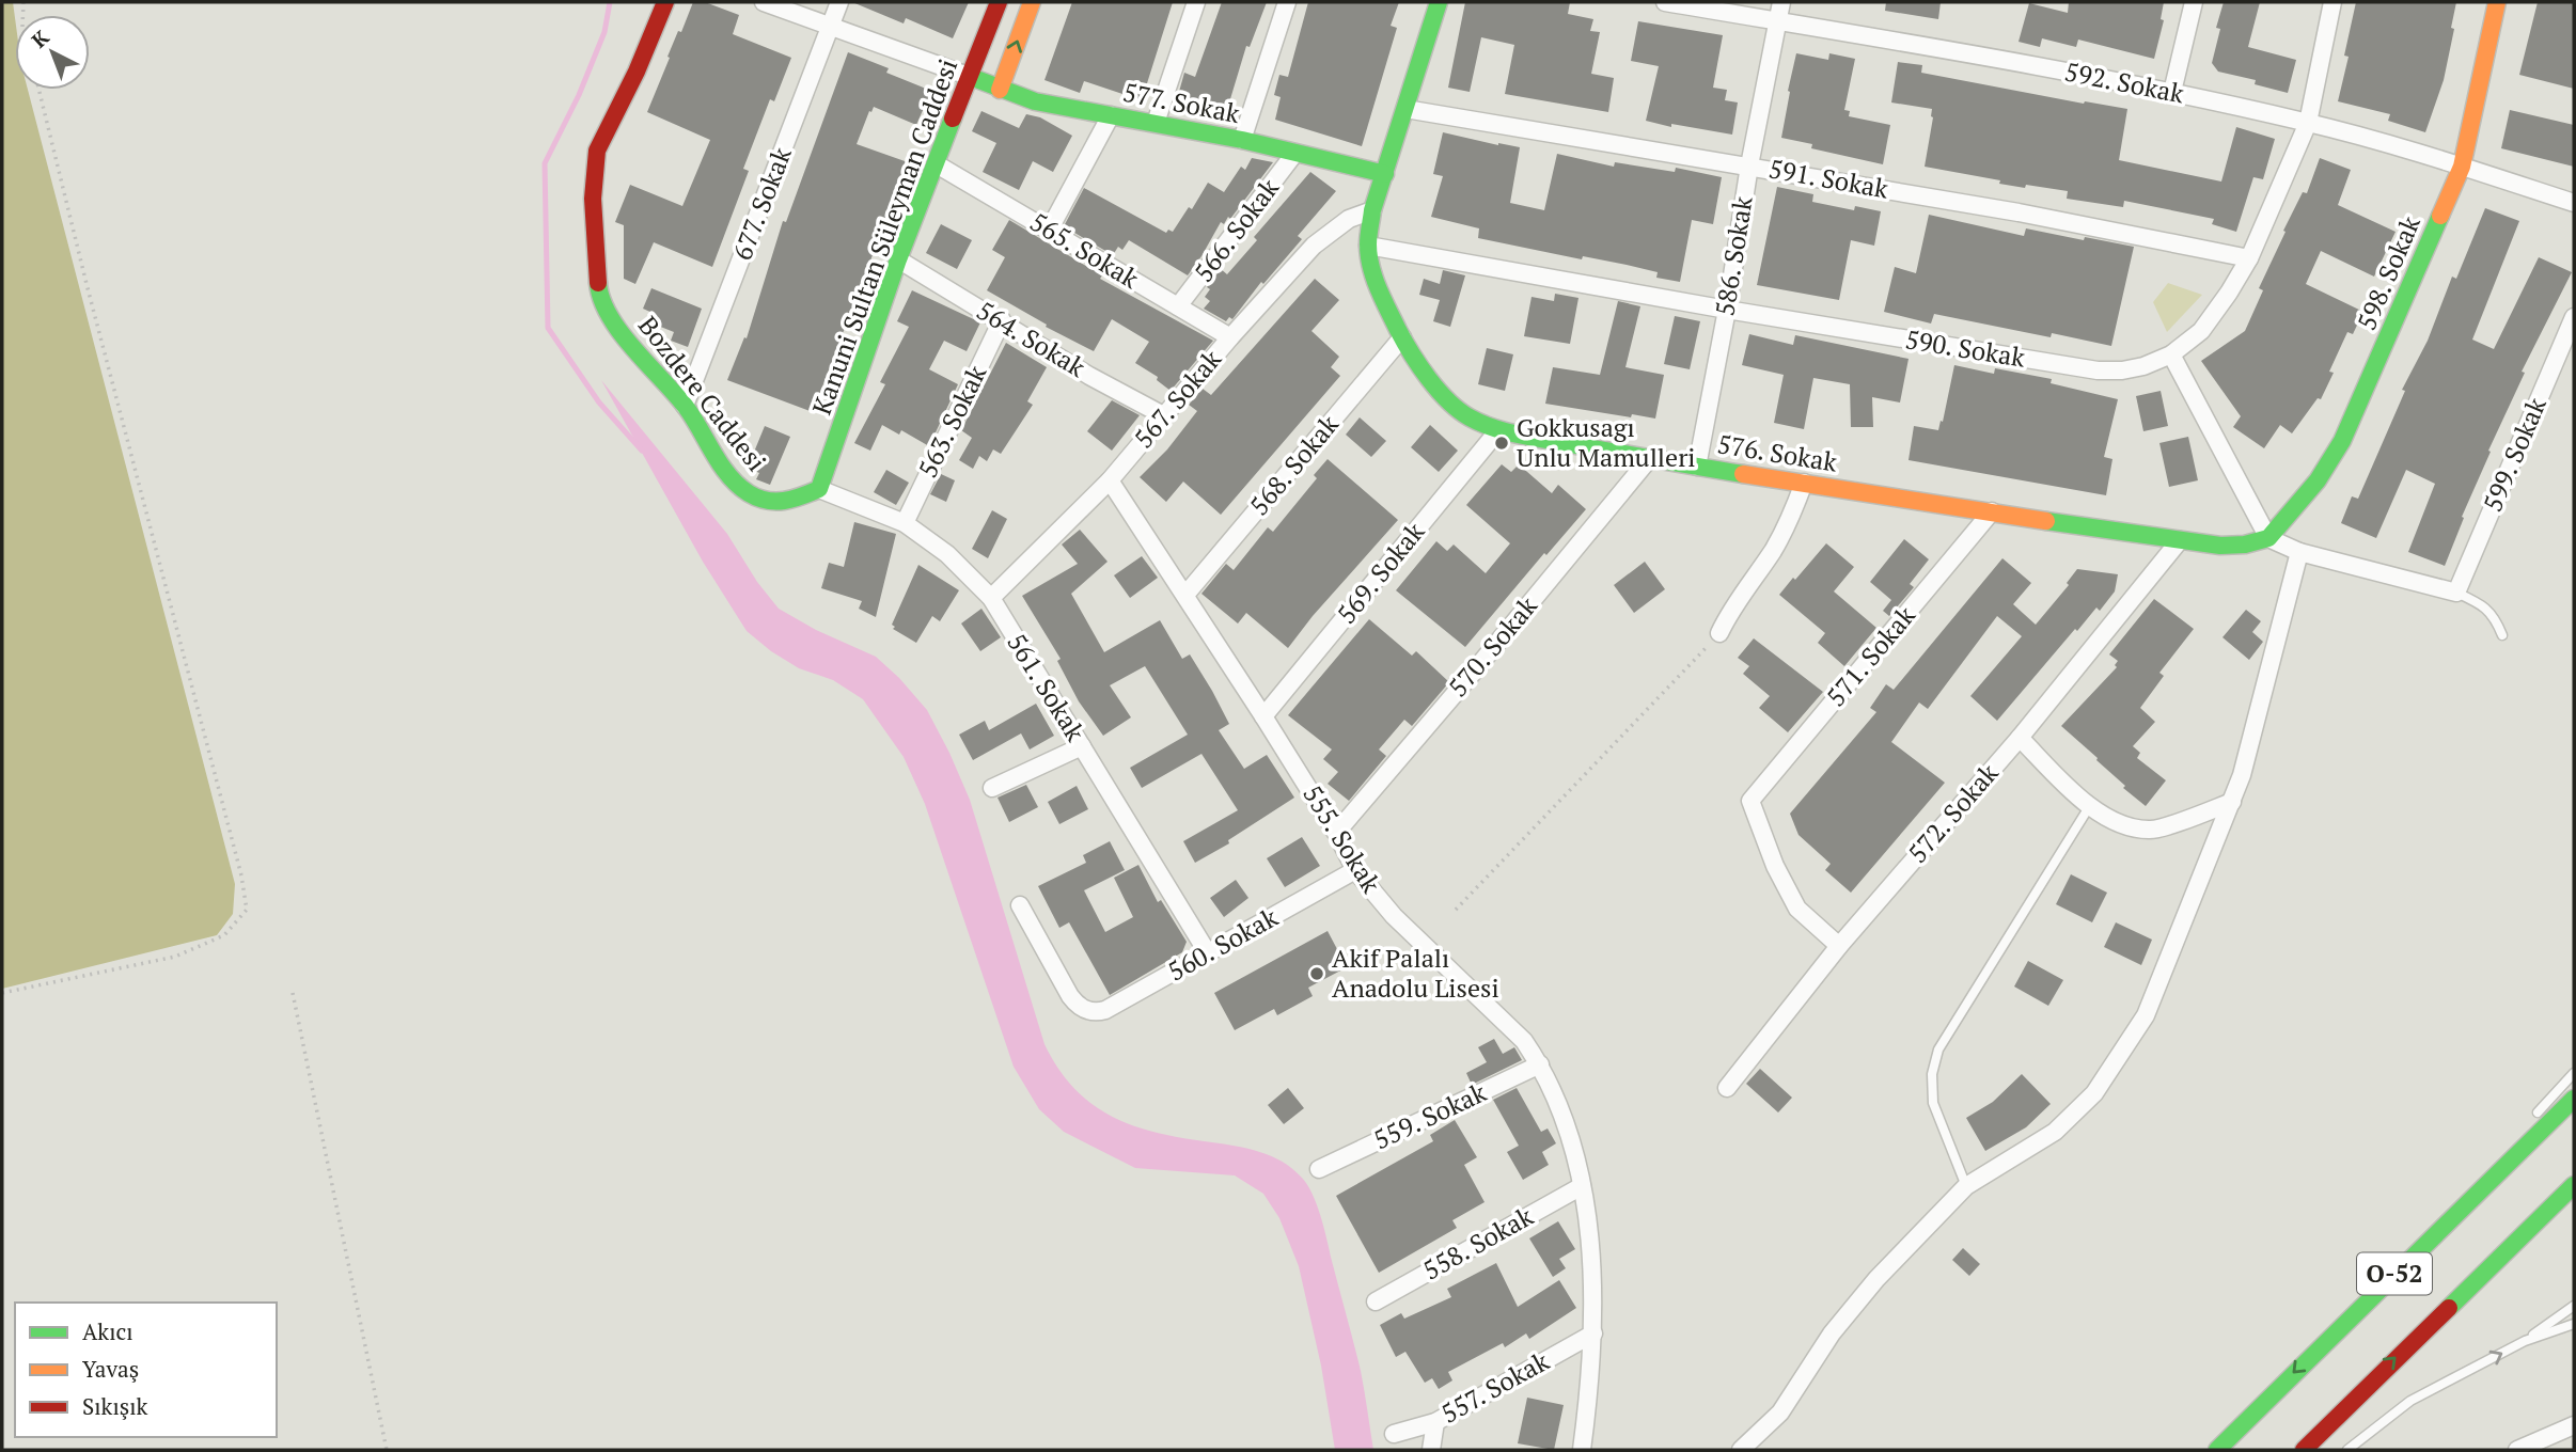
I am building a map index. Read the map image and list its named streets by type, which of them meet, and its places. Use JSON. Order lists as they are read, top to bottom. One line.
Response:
{"streets":{"main road":["577. Sokak","Kanuni Sultan Süleyman Caddesi","598. Sokak","Bozdere Caddesi","576. Sokak","O-52"],"street":["592. Sokak","591. Sokak","677. Sokak","566. Sokak","565. Sokak","586. Sokak","564. Sokak","590. Sokak","567. Sokak","563. Sokak","599. Sokak","568. Sokak","569. Sokak","570. Sokak","571. Sokak","561. Sokak","572. Sokak","555. Sokak","560. Sokak","559. Sokak","558. Sokak","557. Sokak"]},"crossings":[["592. Sokak","586. Sokak"],["592. Sokak","598. Sokak"],["592. Sokak","590. Sokak"],["577. Sokak","566. Sokak"],["577. Sokak","Kanuni Sultan Süleyman Caddesi"],["577. Sokak","576. Sokak"],["591. Sokak","586. Sokak"],["591. Sokak","590. Sokak"],["591. Sokak","576. Sokak"],["677. Sokak","Bozdere Caddesi"],["566. Sokak","565. Sokak"],["Kanuni Sultan Süleyman Caddesi","565. Sokak"],["Kanuni Sultan Süleyman Caddesi","564. Sokak"],["Kanuni Sultan Süleyman Caddesi","Bozdere Caddesi"],["Kanuni Sultan Süleyman Caddesi","561. Sokak"],["565. Sokak","567. Sokak"],["586. Sokak","590. Sokak"],["586. Sokak","576. Sokak"],["598. Sokak","576. Sokak"],["564. Sokak","567. Sokak"],["564. Sokak","563. Sokak"],["590. Sokak","576. Sokak"],["Bozdere Caddesi","561. Sokak"],["567. Sokak","576. Sokak"],["567. Sokak","561. Sokak"],["567. Sokak","555. Sokak"],["563. Sokak","561. Sokak"],["576. Sokak","568. Sokak"],["576. Sokak","569. Sokak"],["576. Sokak","570. Sokak"],["576. Sokak","571. Sokak"],["576. Sokak","572. Sokak"],["568. Sokak","555. Sokak"],["569. Sokak","555. Sokak"],["570. Sokak","555. Sokak"],["571. Sokak","572. Sokak"],["561. Sokak","560. Sokak"],["555. Sokak","560. Sokak"],["555. Sokak","559. Sokak"],["555. Sokak","558. Sokak"],["555. Sokak","557. Sokak"]],"places":["Gokkusagı Unlu Mamulleri","Akif Palalı Anadolu Lisesi"],"legend":["Akıcı","Yavaş","Sıkışık"],"north":"top left"}
